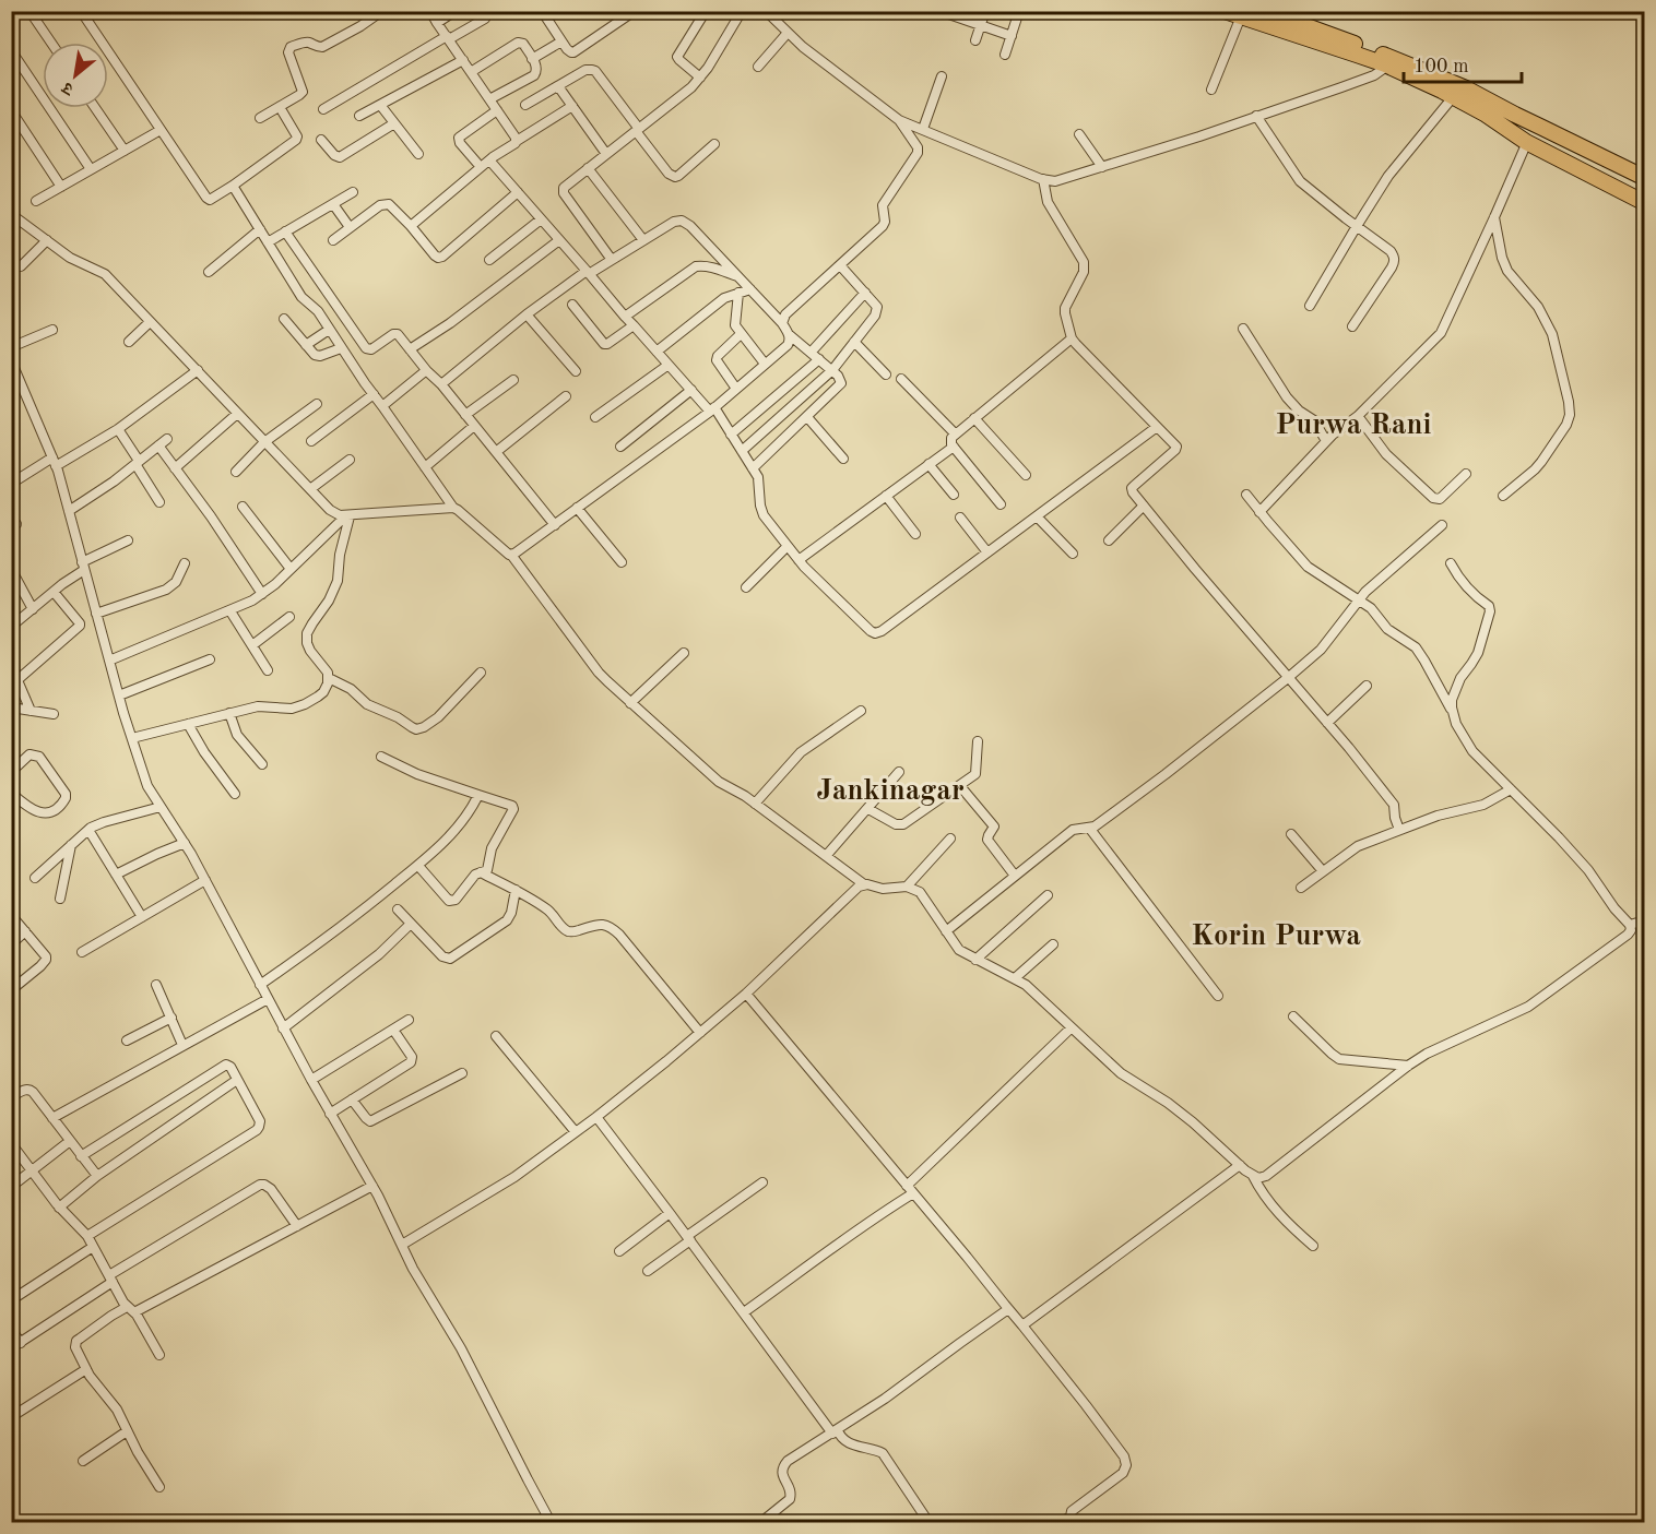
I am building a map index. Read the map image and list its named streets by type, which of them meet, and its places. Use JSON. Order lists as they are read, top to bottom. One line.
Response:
{"districts":["Purwa Rani","Jankinagar","Korin Purwa"],"scale_bar":"100 m","north":"bottom left"}
